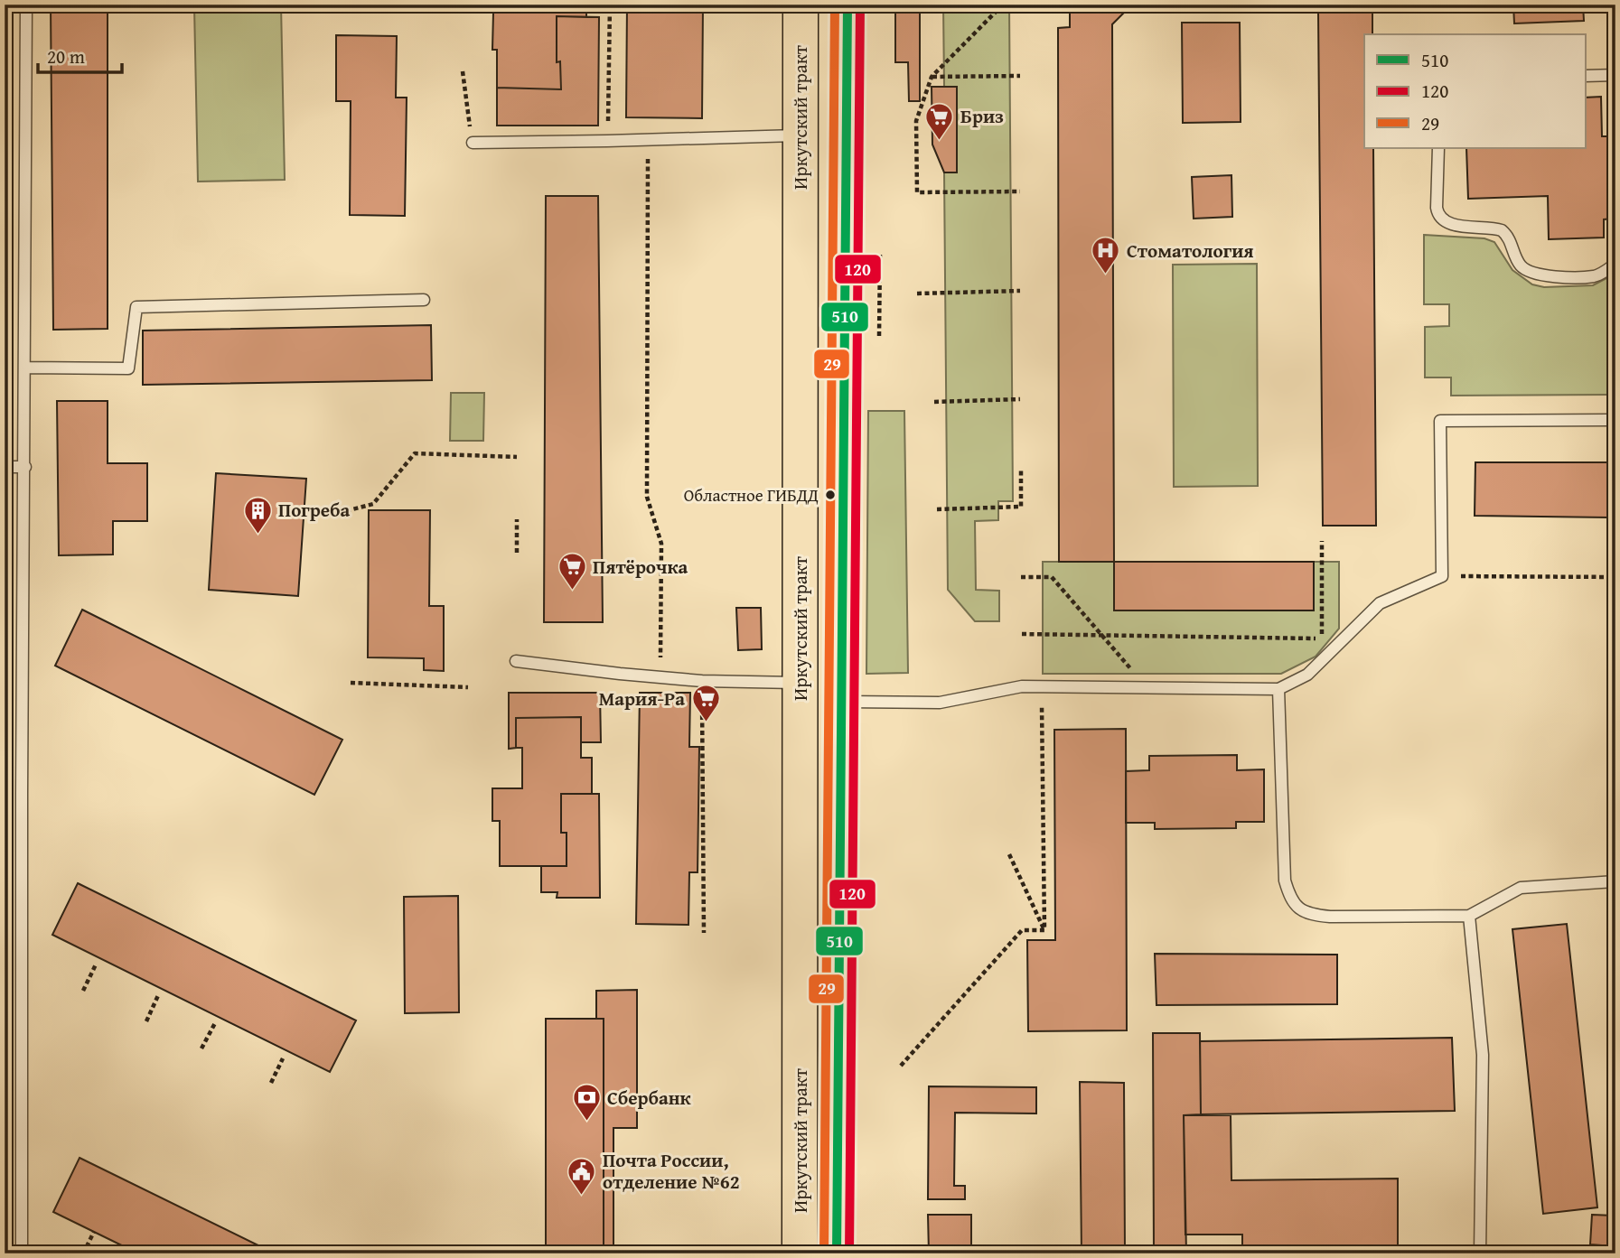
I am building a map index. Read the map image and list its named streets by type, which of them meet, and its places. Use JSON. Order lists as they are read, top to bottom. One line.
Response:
{"streets":{"main road":["Иркутский тракт"]},"places":{"supermarket":["Бриз","Пятёрочка","Мария-Ра"],"hospital":["Стоматология"],"other":["Областное ГИБДД"],"building":["Погреба"],"bank":["Сбербанк"],"public building":["Почта России, отделение №62"]},"lines":["transit line 510","transit line 120","transit line 29"],"legend":["510","120","29"],"scale_bar":"20 m"}
